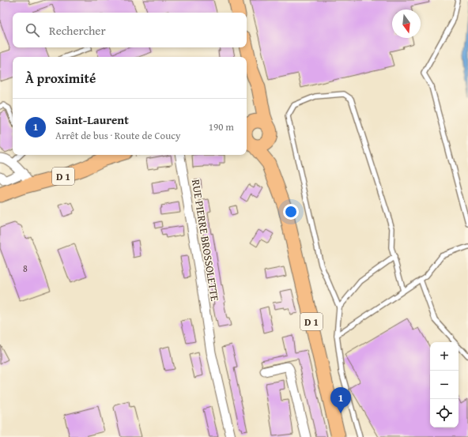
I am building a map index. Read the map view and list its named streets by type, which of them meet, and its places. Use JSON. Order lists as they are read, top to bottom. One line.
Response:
{"streets":{"main road":["D 1"],"street":["RUE PIERRE BROSSOLETTE"]},"house_numbers":["8"],"north":"bottom","page":{"search":"Rechercher","heading":"À proximité","list":[{"mark":"1","name":"Saint-Laurent","note":"Arrêt de bus · Route de Coucy","value":"190 m"}],"map_buttons":["+","−"],"pins":"1"}}
